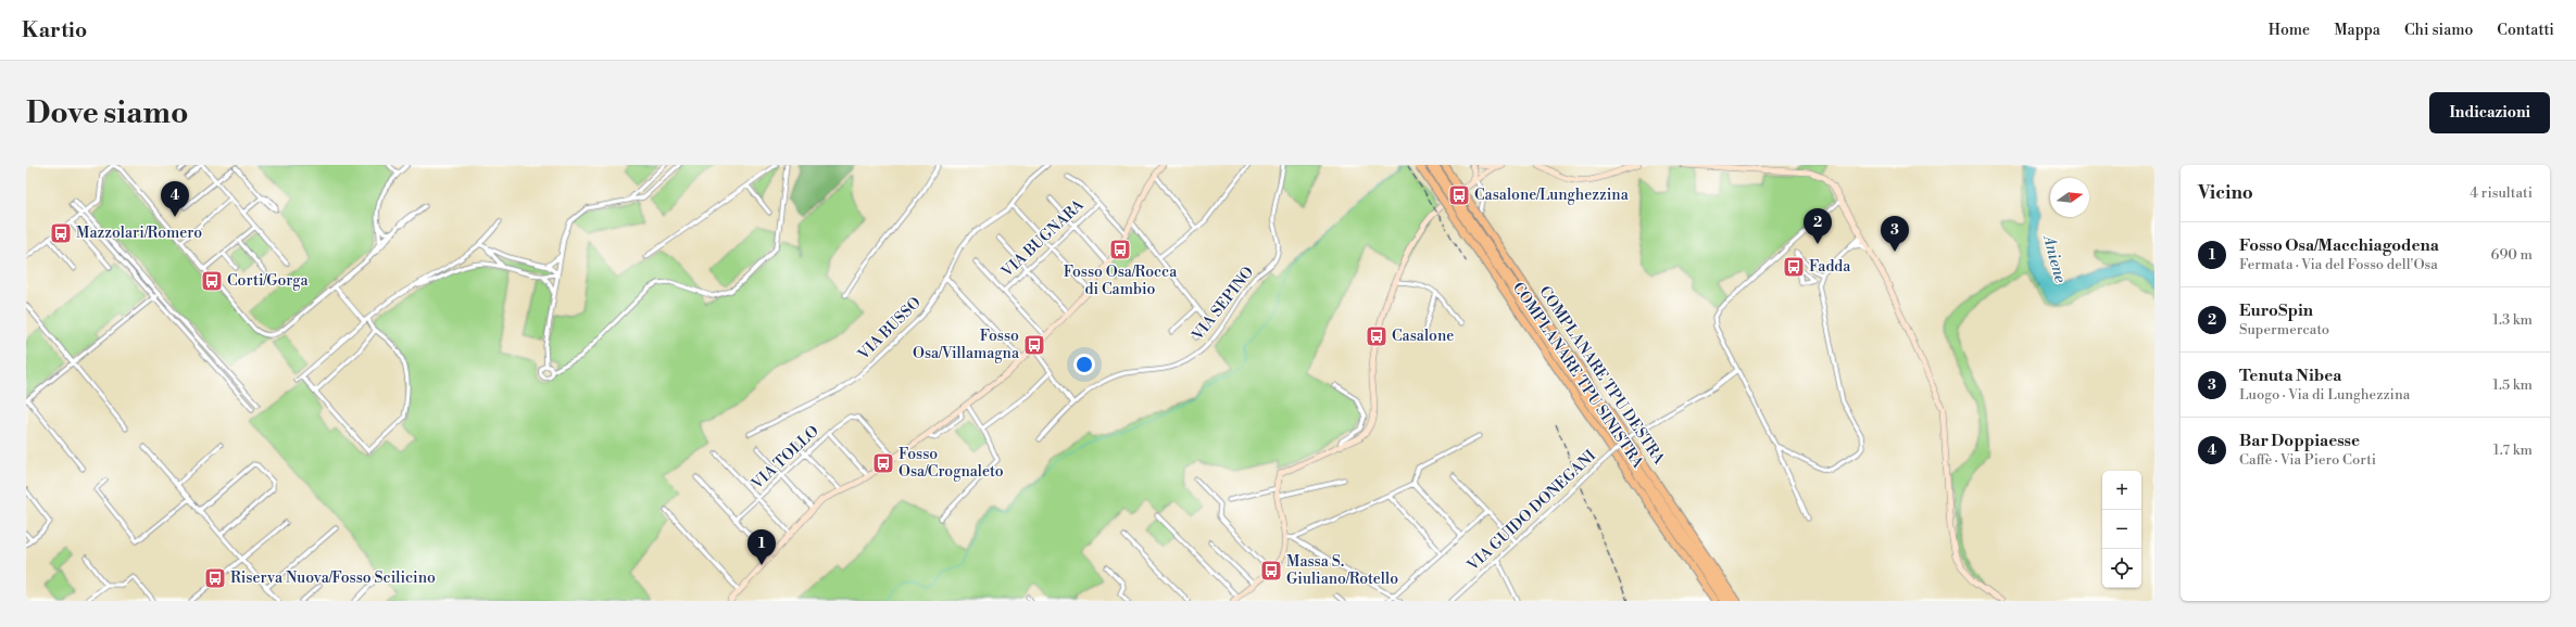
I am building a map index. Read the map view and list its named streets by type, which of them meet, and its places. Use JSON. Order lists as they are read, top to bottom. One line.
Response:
{"streets":{"highway":["COMPLANARE TPU SINISTRA","COMPLANARE TPU DESTRA"],"street":["VIA BUGNARA","VIA SEPINO","VIA BUSSO","VIA TOLLO","VIA GUIDO DONEGANI"]},"crossings":[["COMPLANARE TPU SINISTRA","COMPLANARE TPU DESTRA"]],"water":["Aniene"],"places":{"bus stop":["Casalone/Lunghezzina","Mazzolari/Romero","Fosso Osa/Rocca di Cambio","Fadda","Corti/Gorga","Casalone","Fosso Osa/Villamagna","Fosso Osa/Crognaleto","Massa S. Giuliano/Rotello","Riserva Nuova/Fosso Scilicino"]},"north":"right","page":{"header":"Kartio","nav":["Home","Mappa","Chi siamo","Contatti"],"buttons":"Indicazioni","title":"Dove siamo","heading":["Vicino","4 risultati"],"pins":["4","2","3","1"],"list":[{"mark":"1","name":"Fosso Osa/Macchiagodena","note":"Fermata · Via del Fosso dell'Osa","value":"690 m"},{"mark":"2","name":"EuroSpin","note":"Supermercato","value":"1.3 km"},{"mark":"3","name":"Tenuta Nibea","note":"Luogo · Via di Lunghezzina","value":"1.5 km"},{"mark":"4","name":"Bar Doppiaesse","note":"Caffè · Via Piero Corti","value":"1.7 km"}],"map_buttons":["+","−"]}}
